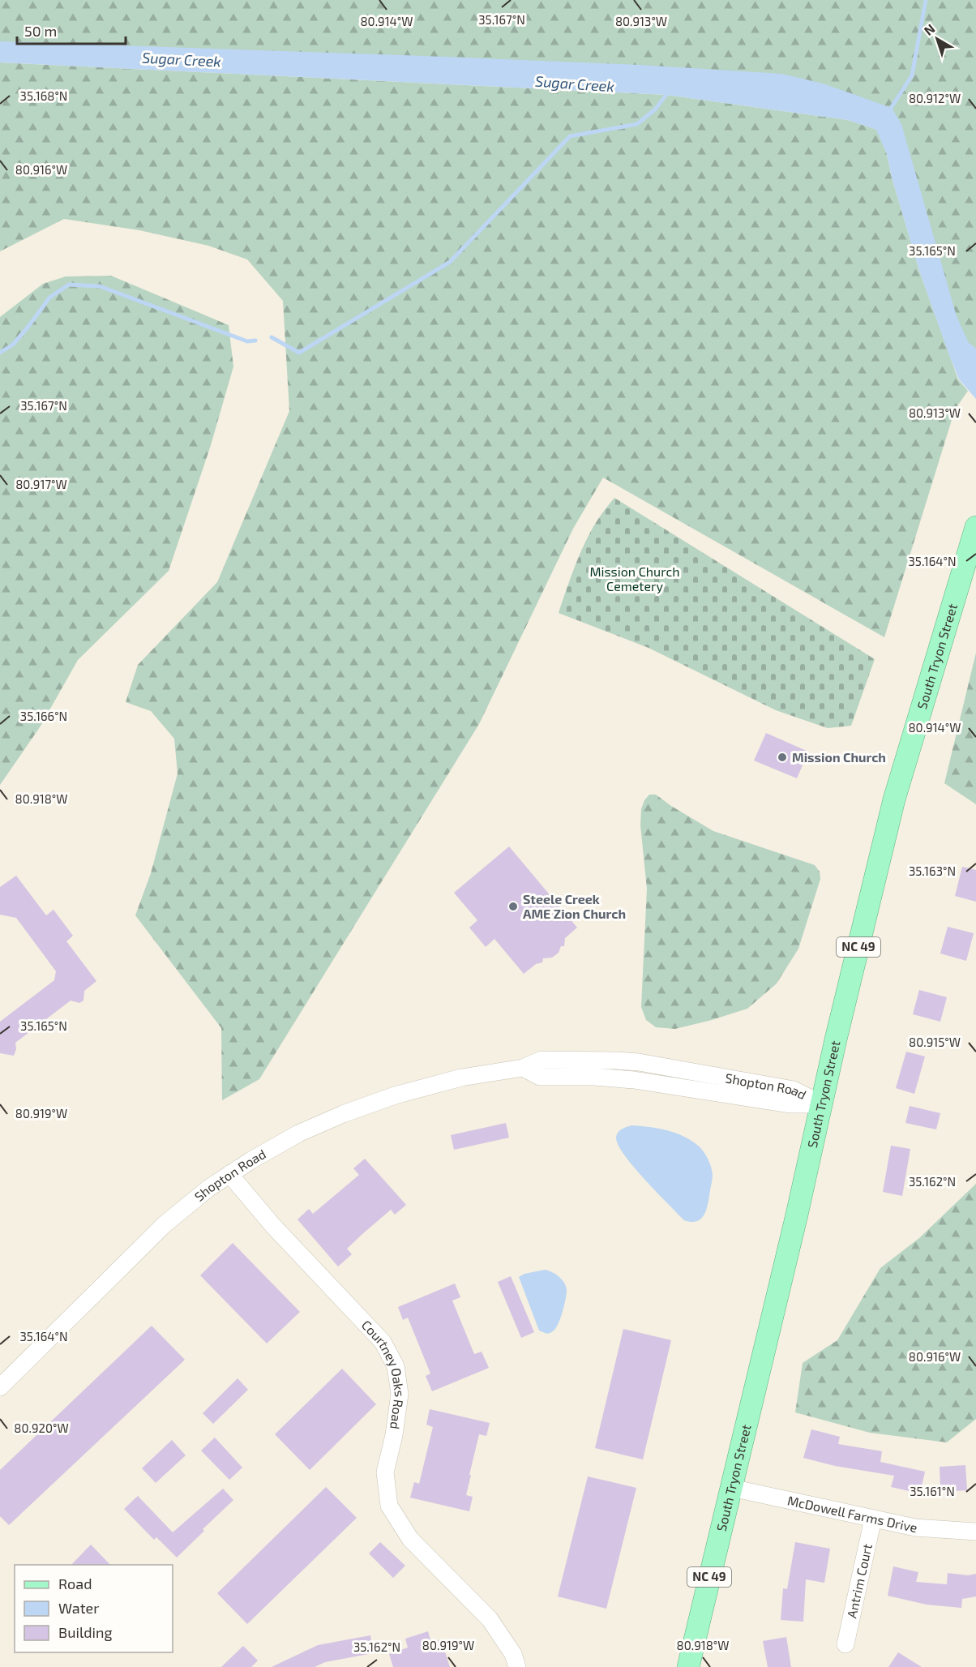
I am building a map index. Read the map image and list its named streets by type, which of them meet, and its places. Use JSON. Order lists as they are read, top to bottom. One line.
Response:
{"streets":{"main road":["South Tryon Street","NC 49"],"street":["Shopton Road","Courtney Oaks Road","McDowell Farms Drive","Antrim Court"]},"crossings":[["South Tryon Street","Shopton Road"],["South Tryon Street","McDowell Farms Drive"],["Shopton Road","Courtney Oaks Road"],["McDowell Farms Drive","Antrim Court"]],"water":["Sugar Creek"],"parks":["Mission Church Cemetery"],"places":["Mission Church","Steele Creek AME Zion Church"],"legend":["Road","Water","Building"],"scale_bar":"50 m","north":"top left","coordinates":["35.167°N","80.913°W","80.914°W","35.168°N","80.912°W","80.916°W","35.165°N","80.917°W","35.164°N","35.166°N","80.918°W","35.163°N","80.915°W","80.919°W","35.162°N","80.920°W","35.161°N"]}
